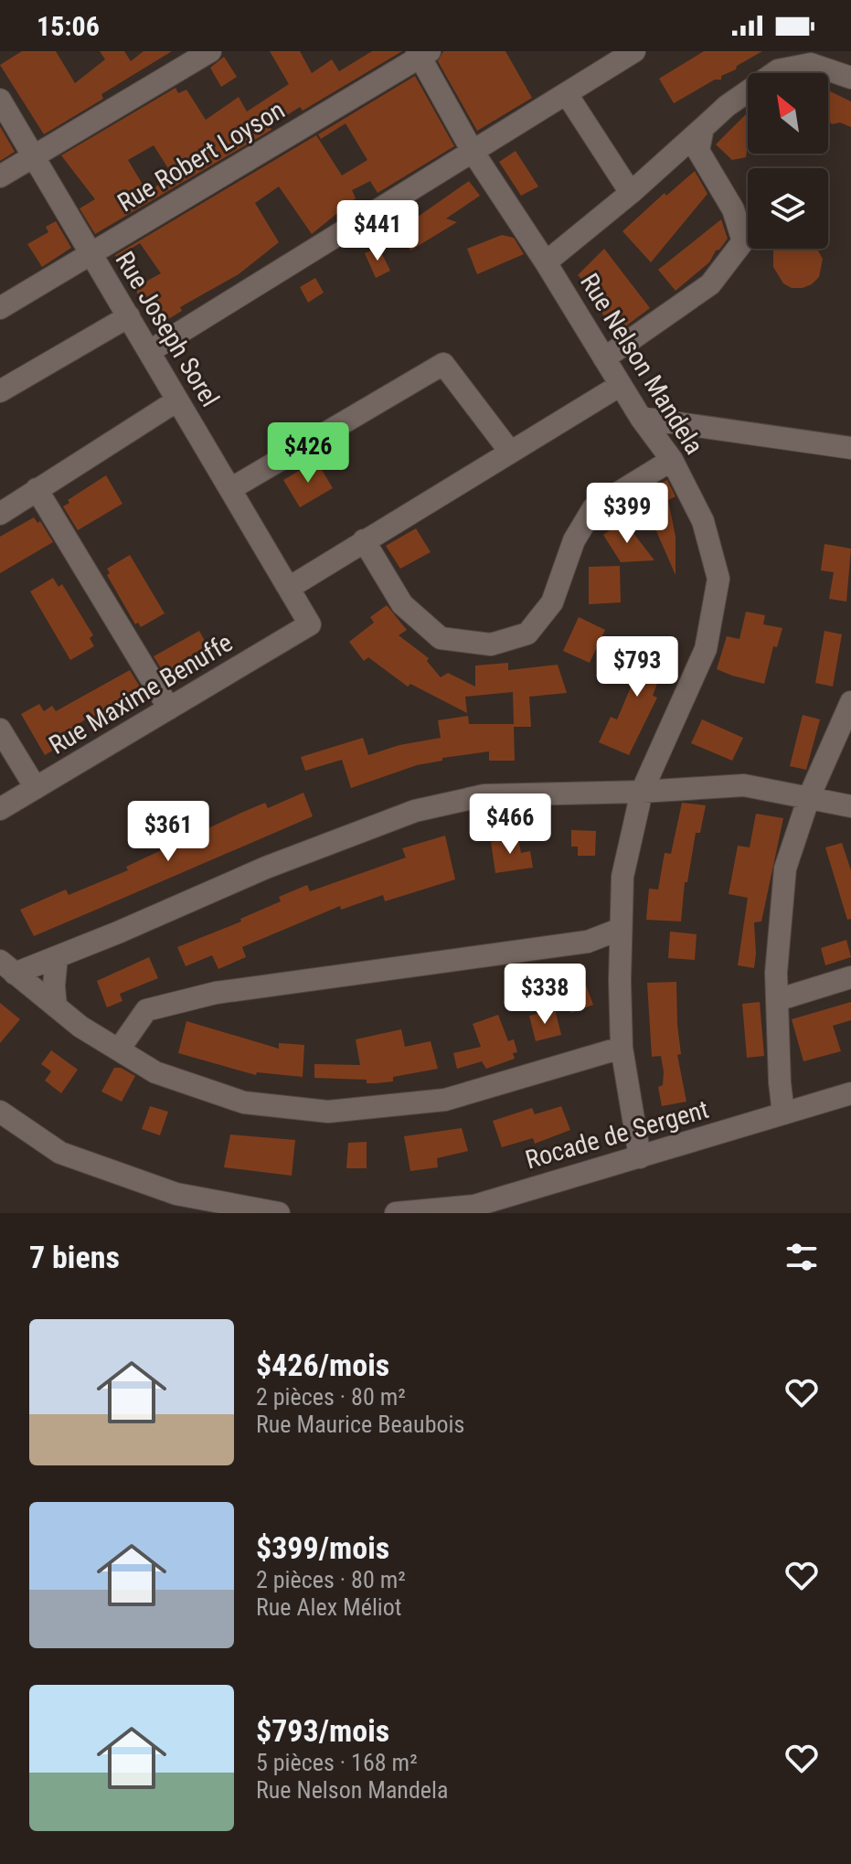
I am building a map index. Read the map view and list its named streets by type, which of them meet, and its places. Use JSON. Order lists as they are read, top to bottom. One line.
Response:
{"streets":{"street":["Rue Robert Loyson","Rue Joseph Sorel","Rue Nelson Mandela","Rue Maxime Benuffe","Rocade de Sergent"]},"crossings":[["Rue Robert Loyson","Rue Joseph Sorel"],["Rue Robert Loyson","Rue Nelson Mandela"],["Rue Joseph Sorel","Rue Maxime Benuffe"],["Rue Nelson Mandela","Rocade de Sergent"]],"north":"top left","page":{"status":"15:06","price":["$441","$426","$399","$793","$466","$361","$338"],"heading":"7 biens","list":[{"name":"$426/mois","note":"2 pièces · 80 m² · Rue Maurice Beaubois"},{"name":"$399/mois","note":"2 pièces · 80 m² · Rue Alex Méliot"},{"name":"$793/mois","note":"5 pièces · 168 m² · Rue Nelson Mandela"}]}}
